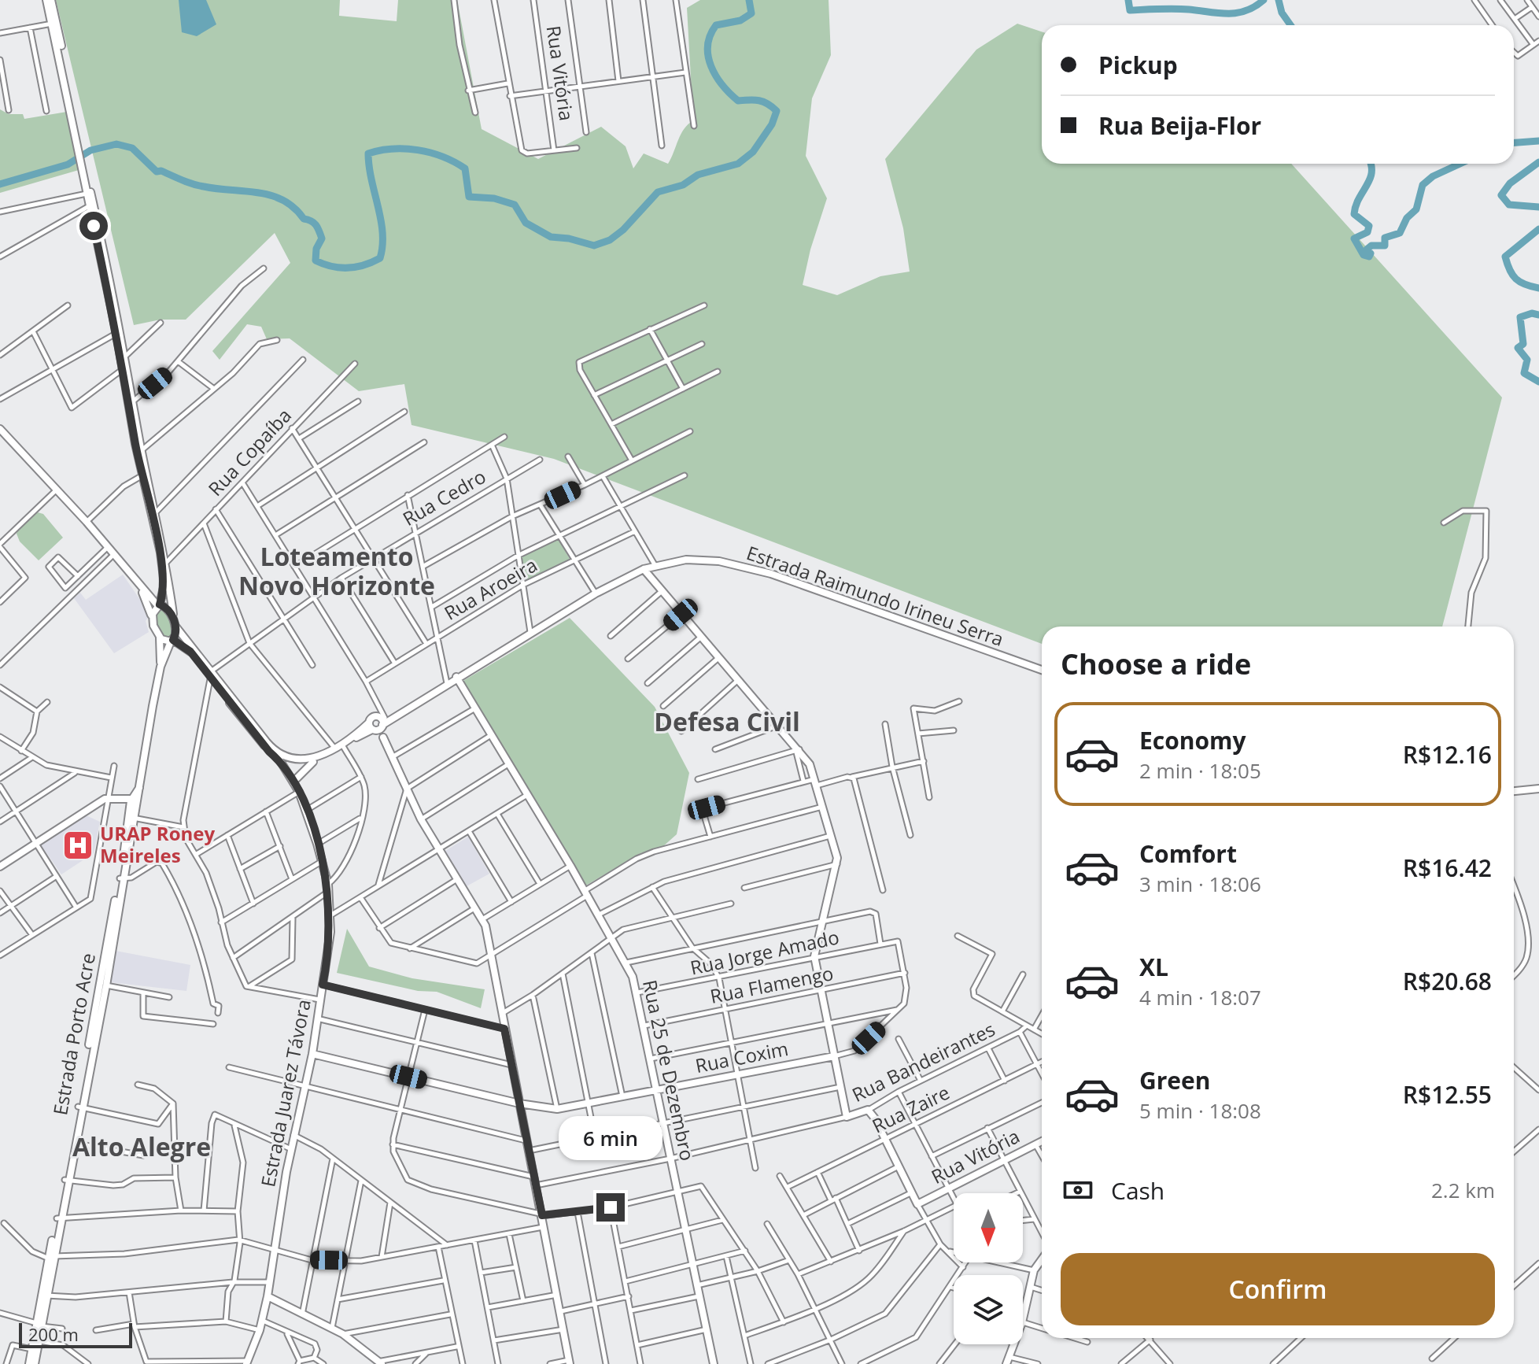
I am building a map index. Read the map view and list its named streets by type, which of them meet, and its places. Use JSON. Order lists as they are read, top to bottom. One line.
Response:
{"streets":{"street":["Rua Vitória","Rua Copaíba","Rua Cedro","Rua Aroeira","Estrada Raimundo Irineu Serra","Rua Jorge Amado","Rua Flamengo","Estrada Porto Acre","Rua Coxim","Rua Bandeirantes","Rua 25 de Dezembro","Estrada Juarez Távora","Rua Zaire"]},"crossings":[["Rua Cedro","Estrada Raimundo Irineu Serra"],["Estrada Raimundo Irineu Serra","Estrada Porto Acre"],["Estrada Raimundo Irineu Serra","Rua 25 de Dezembro"],["Estrada Raimundo Irineu Serra","Estrada Juarez Távora"],["Rua Jorge Amado","Rua Flamengo"],["Rua Jorge Amado","Rua 25 de Dezembro"],["Rua Flamengo","Rua 25 de Dezembro"],["Rua Coxim","Rua 25 de Dezembro"],["Rua Coxim","Estrada Juarez Távora"],["Rua Bandeirantes","Rua 25 de Dezembro"]],"districts":["Loteamento Novo Horizonte","Defesa Civil","Alto Alegre"],"places":{"hospital":["URAP Roney Meireles"]},"scale_bar":"200 m","north":"bottom","page":{"banner":["Pickup","Rua Beija-Flor"],"heading":"Choose a ride","list":[{"name":"Economy","note":"2 min · 18:05","value":"R$12.16"},{"name":"Comfort","note":"3 min · 18:06","value":"R$16.42"},{"name":"XL","note":"4 min · 18:07","value":"R$20.68"},{"name":"Green","note":"5 min · 18:08","value":"R$12.55"}],"bubble":"6 min","pay":["Cash","2.2 km"],"buttons":"Confirm","scale":"200 m"}}
